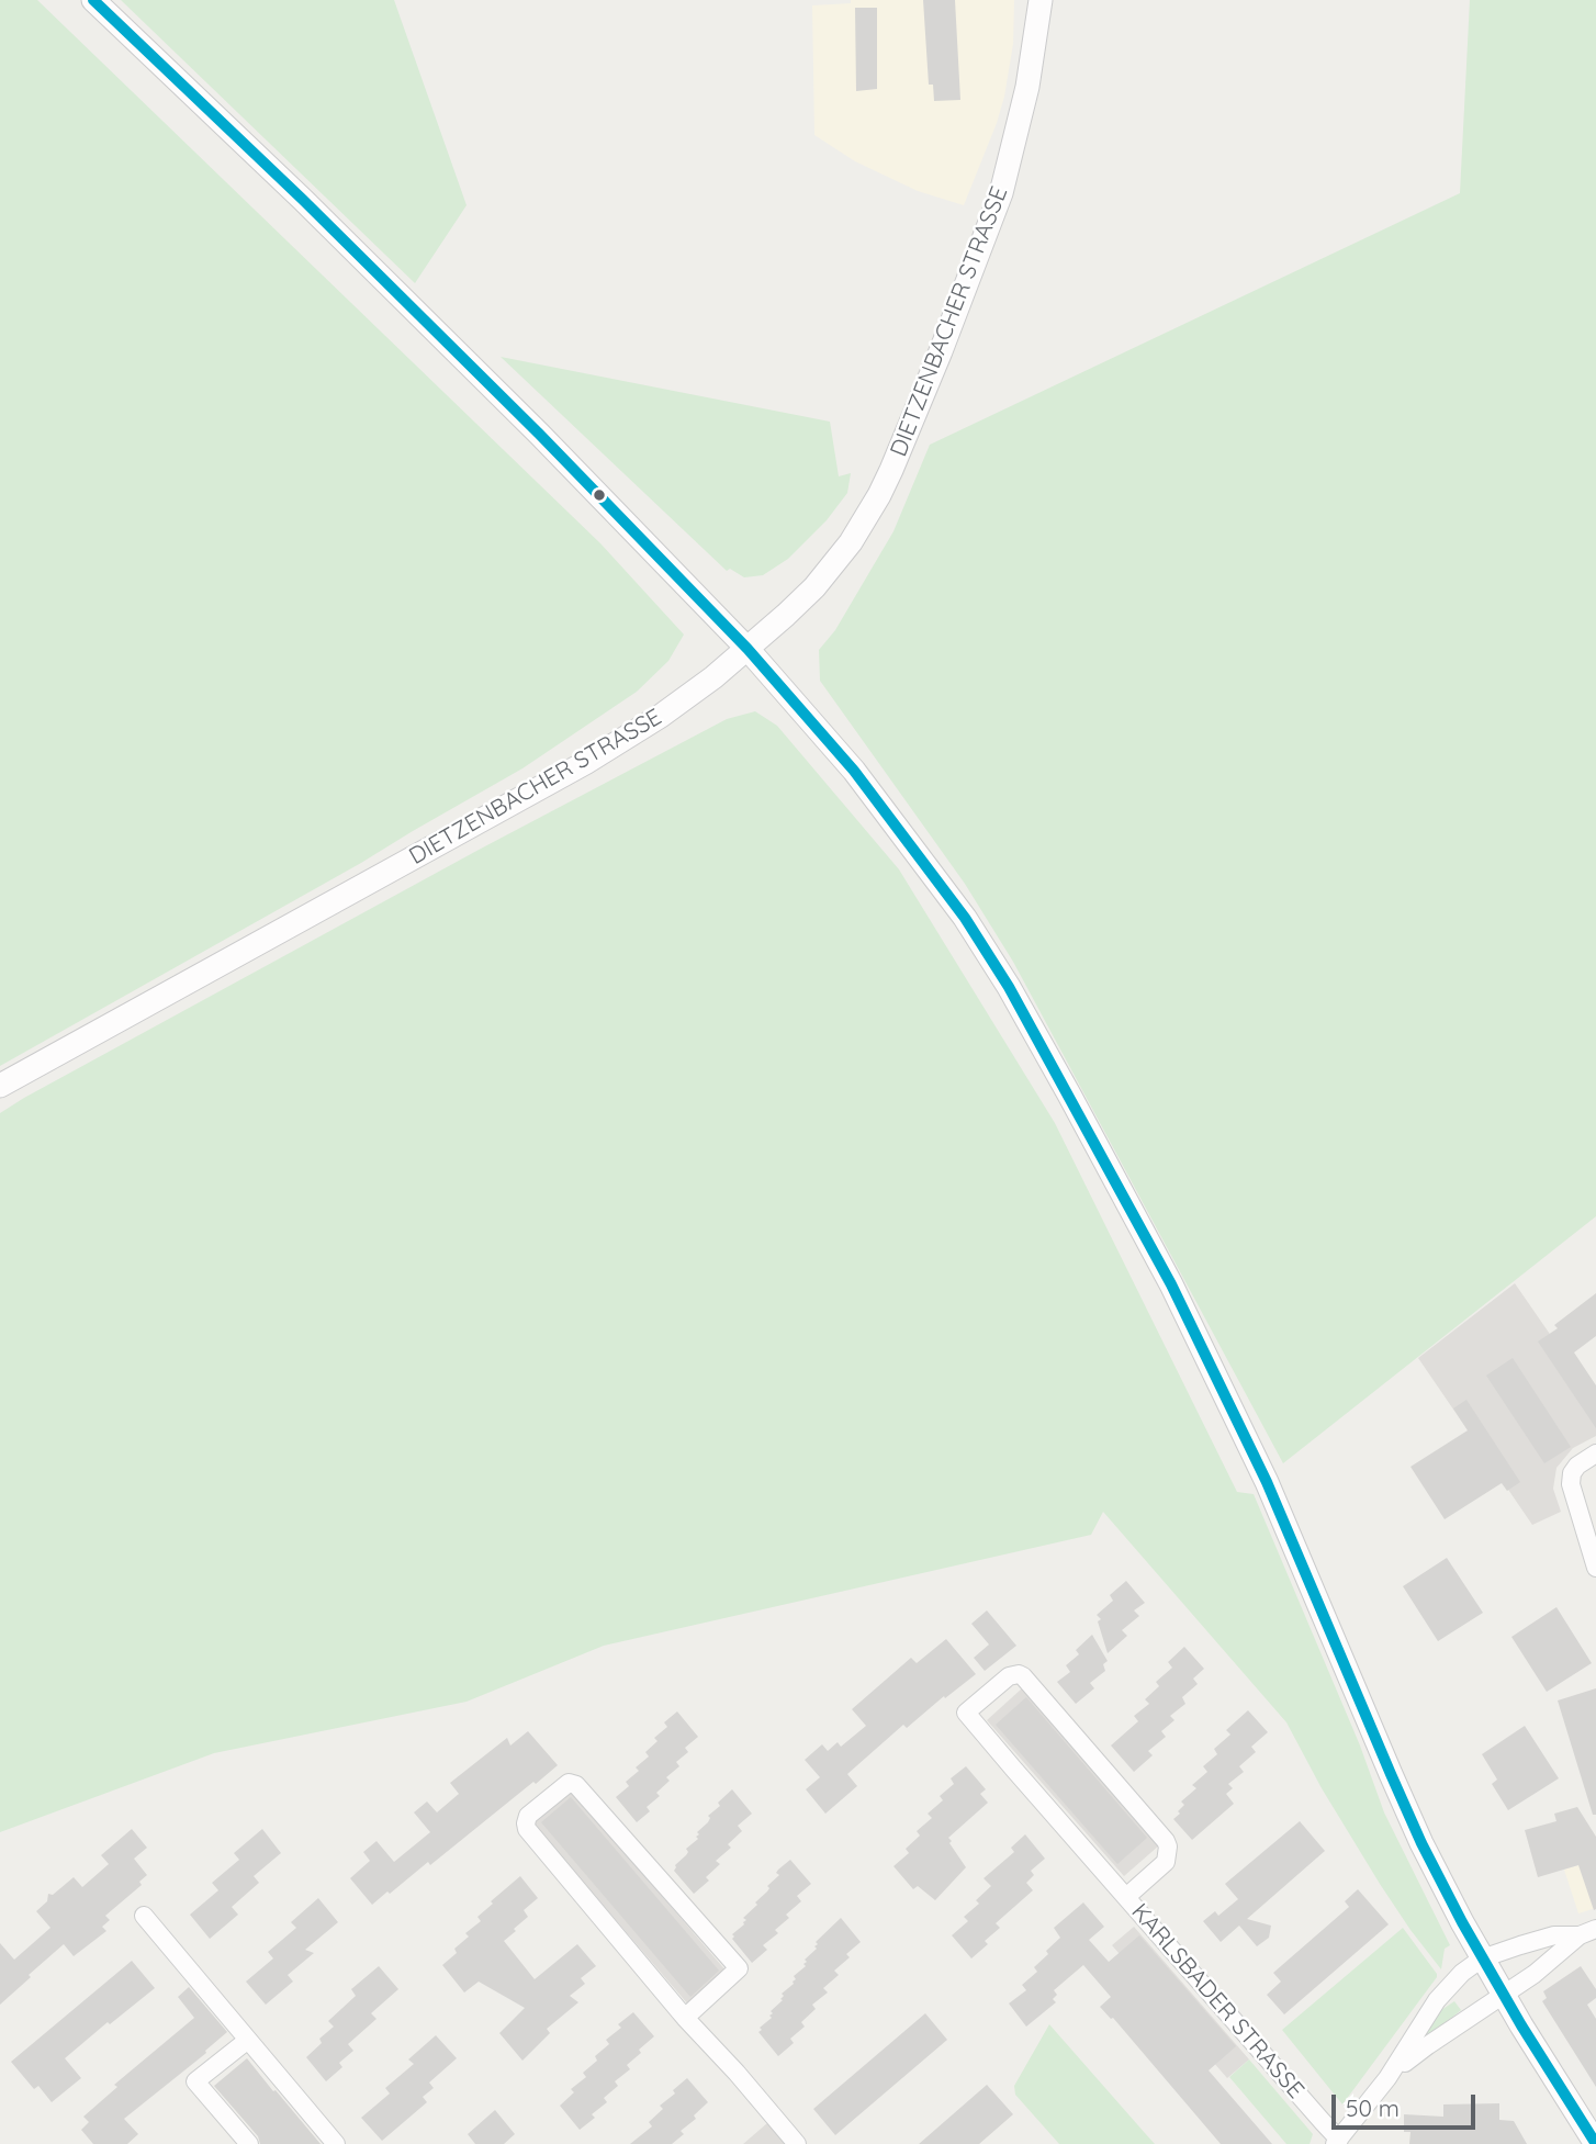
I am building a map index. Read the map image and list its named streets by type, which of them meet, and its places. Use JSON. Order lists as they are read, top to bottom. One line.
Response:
{"streets":{"main road":["DIETZENBACHER STRASSE"],"street":["KARLSBADER STRASSE"]},"scale_bar":"50 m"}
